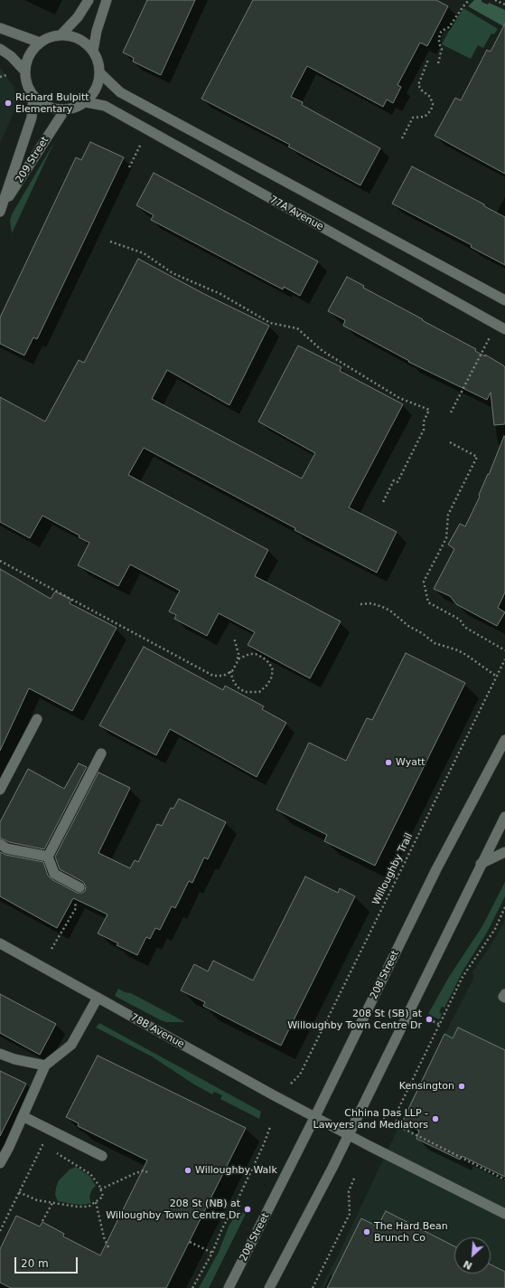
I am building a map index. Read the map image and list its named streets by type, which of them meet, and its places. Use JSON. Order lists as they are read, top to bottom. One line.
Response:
{"streets":{"street":["209 Street","77A Avenue","208 Street","78B Avenue"],"path":["Willoughby Trail"]},"crossings":[["209 Street","77A Avenue"],["208 Street","78B Avenue"]],"places":["Richard Bulpitt Elementary","Wyatt","208 St (SB) at Willoughby Town Centre Dr","Kensington","Chhina Das LLP - Lawyers and Mediators","Willoughby Walk","208 St (NB) at Willoughby Town Centre Dr","The Hard Bean Brunch Co"],"scale_bar":"20 m","north":"bottom left"}
